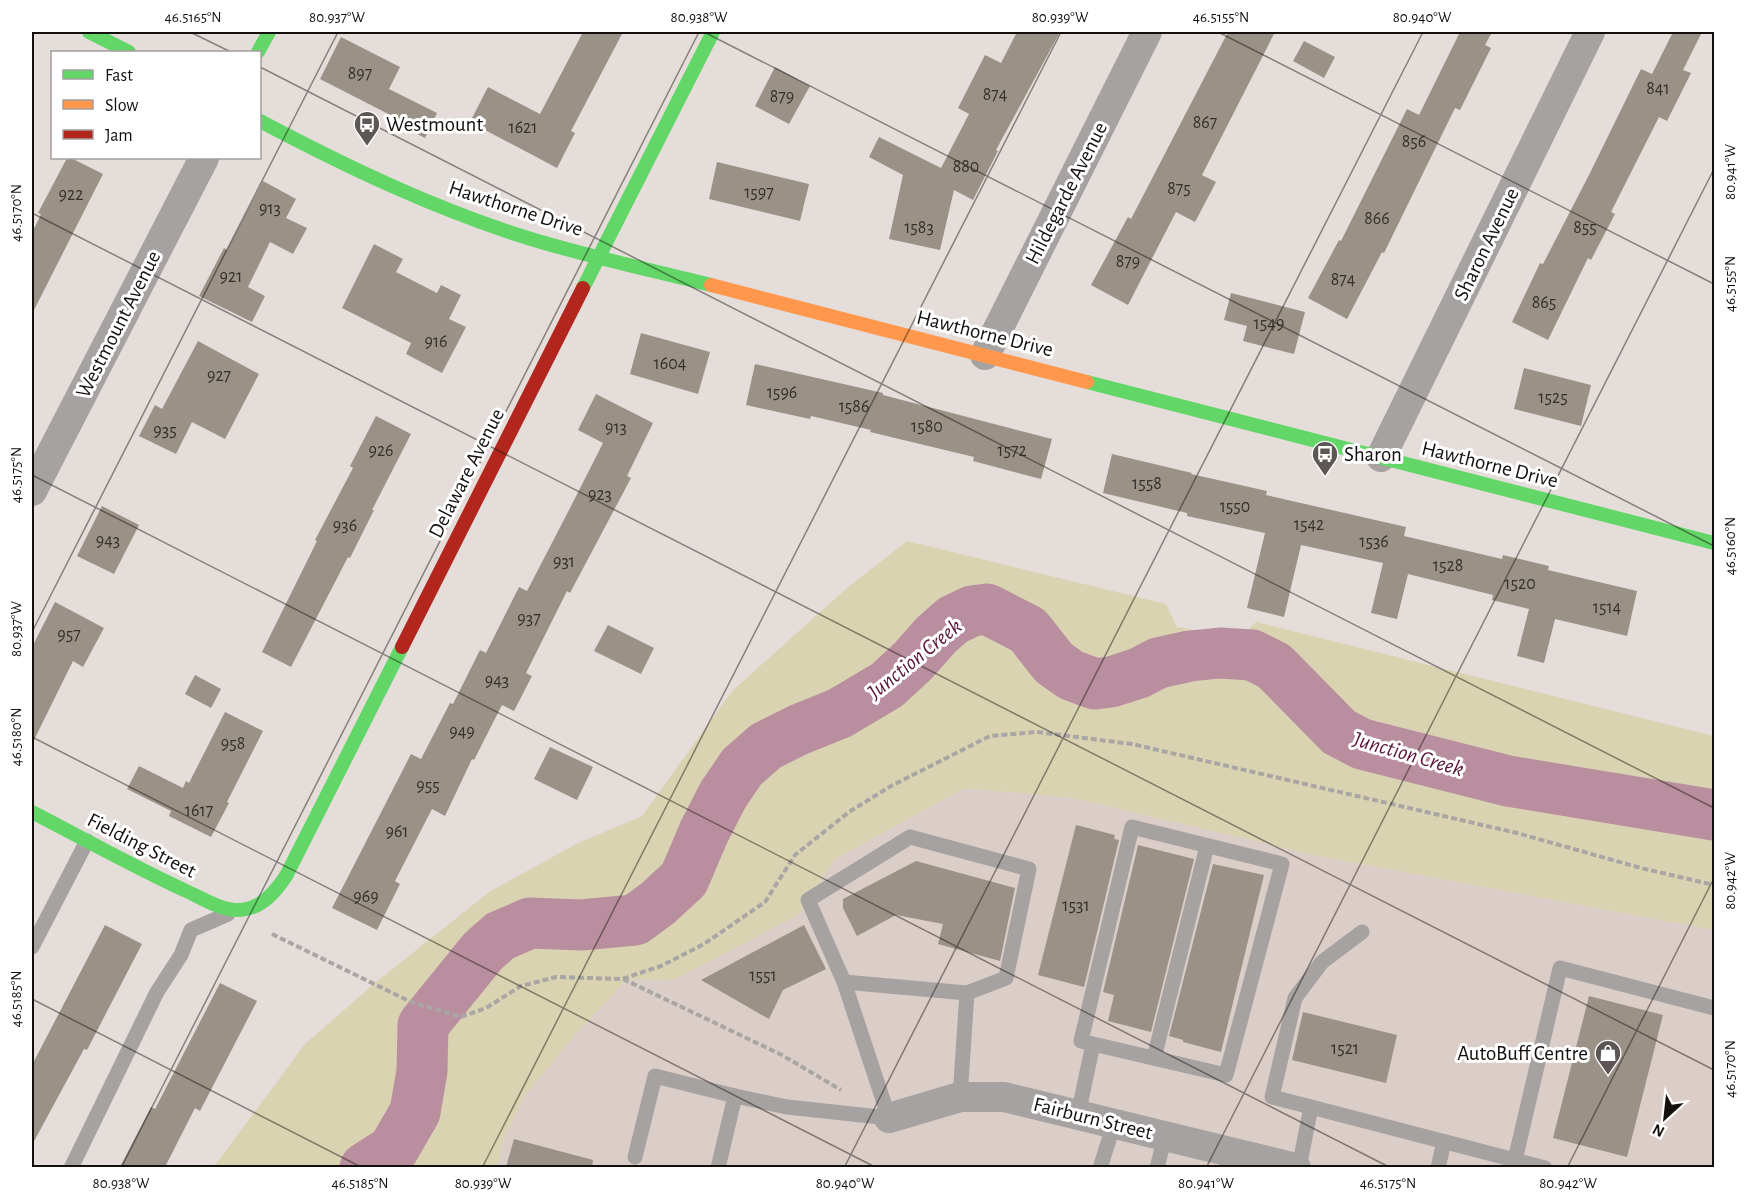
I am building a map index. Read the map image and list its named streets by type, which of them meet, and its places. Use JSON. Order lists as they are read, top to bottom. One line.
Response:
{"streets":{"street":["Hildegarde Avenue","Hawthorne Drive","Sharon Avenue","Westmount Avenue","Delaware Avenue","Fielding Street","Fairburn Street"]},"crossings":[["Hildegarde Avenue","Hawthorne Drive"],["Hawthorne Drive","Sharon Avenue"],["Hawthorne Drive","Delaware Avenue"],["Delaware Avenue","Fielding Street"]],"water":["Junction Creek"],"places":{"bus stop":["Westmount","Sharon"],"shop":["AutoBuff Centre"]},"house_numbers":["897","841","874","879","867","1621","856","880","875","1597","922","913","866","1583","855","879","921","874","865","1549","916","1604","927","1596","1525","1586","1580","913","935","926","1572","1558","923","1550","1542","936","943","1536","931","1528","1520","1514","937","957","943","949","958","955","1617","961","969","1531","1551","1521"],"legend":["Fast","Slow","Jam"],"north":"bottom left","coordinates":["46.5165°N","80.937°W","80.938°W","80.939°W","46.5155°N","80.940°W","80.941°W","46.5170°N","46.5175°N","46.5160°N","46.5180°N","80.942°W","46.5185°N"]}
